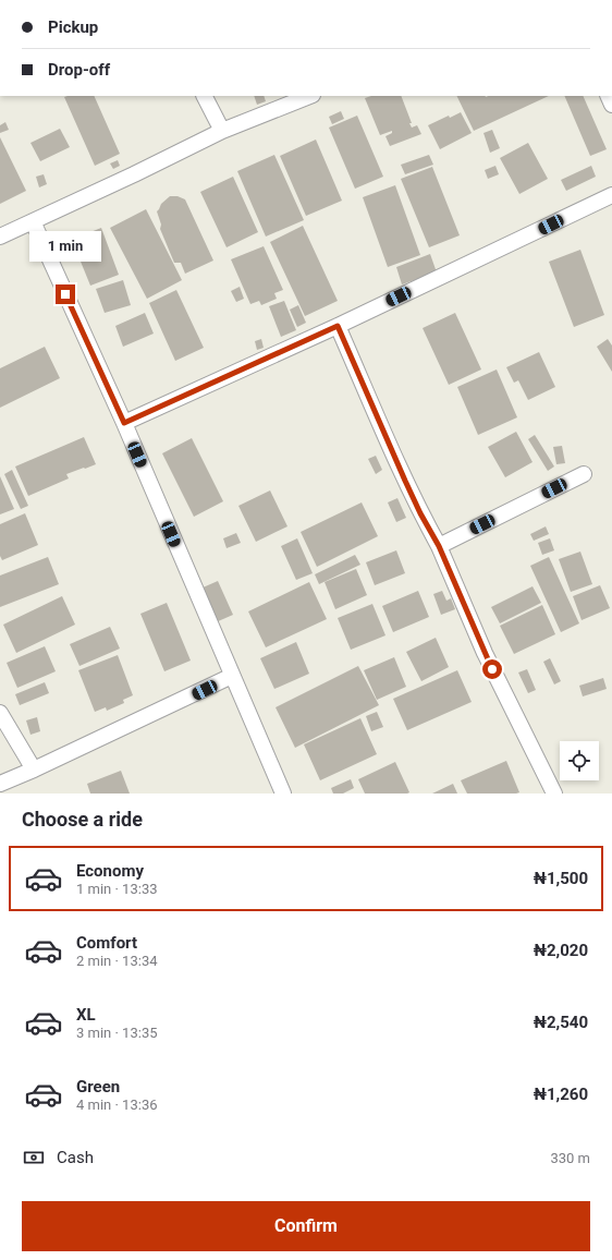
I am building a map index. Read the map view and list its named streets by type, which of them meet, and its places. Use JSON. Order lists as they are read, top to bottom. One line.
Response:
{"page":{"banner":["Pickup","Drop-off"],"bubble":"1 min","heading":"Choose a ride","list":[{"name":"Economy","note":"1 min · 13:33","value":"₦1,500"},{"name":"Comfort","note":"2 min · 13:34","value":"₦2,020"},{"name":"XL","note":"3 min · 13:35","value":"₦2,540"},{"name":"Green","note":"4 min · 13:36","value":"₦1,260"}],"pay":["Cash","330 m"],"buttons":"Confirm"}}
